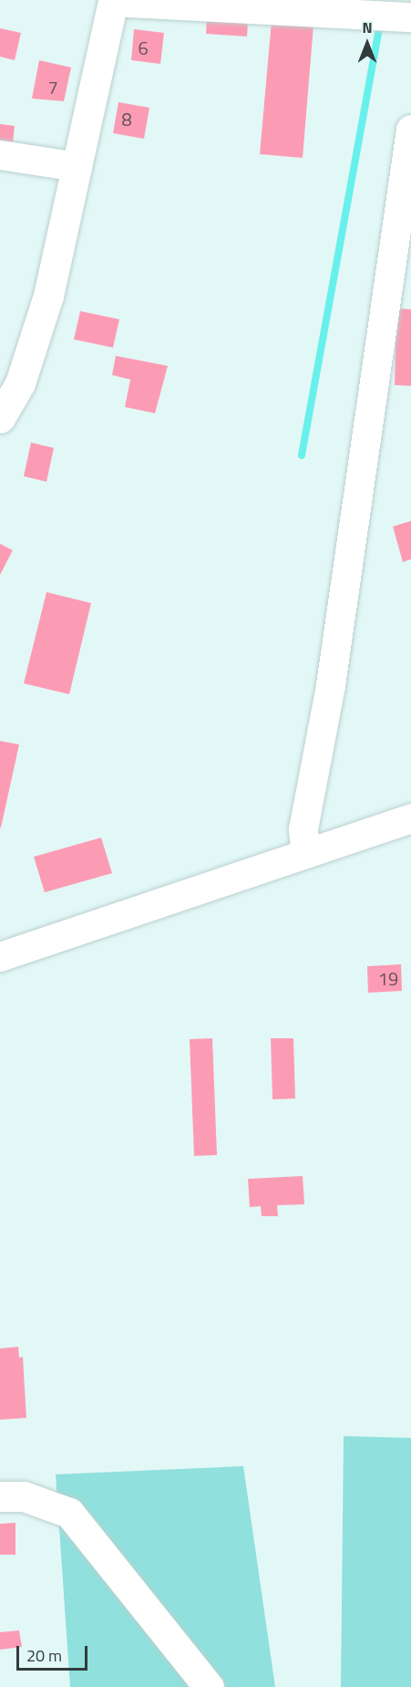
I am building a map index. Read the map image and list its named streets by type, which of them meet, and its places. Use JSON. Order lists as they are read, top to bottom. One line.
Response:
{"house_numbers":["6","7","8","19"],"scale_bar":"20 m","north":"top"}
